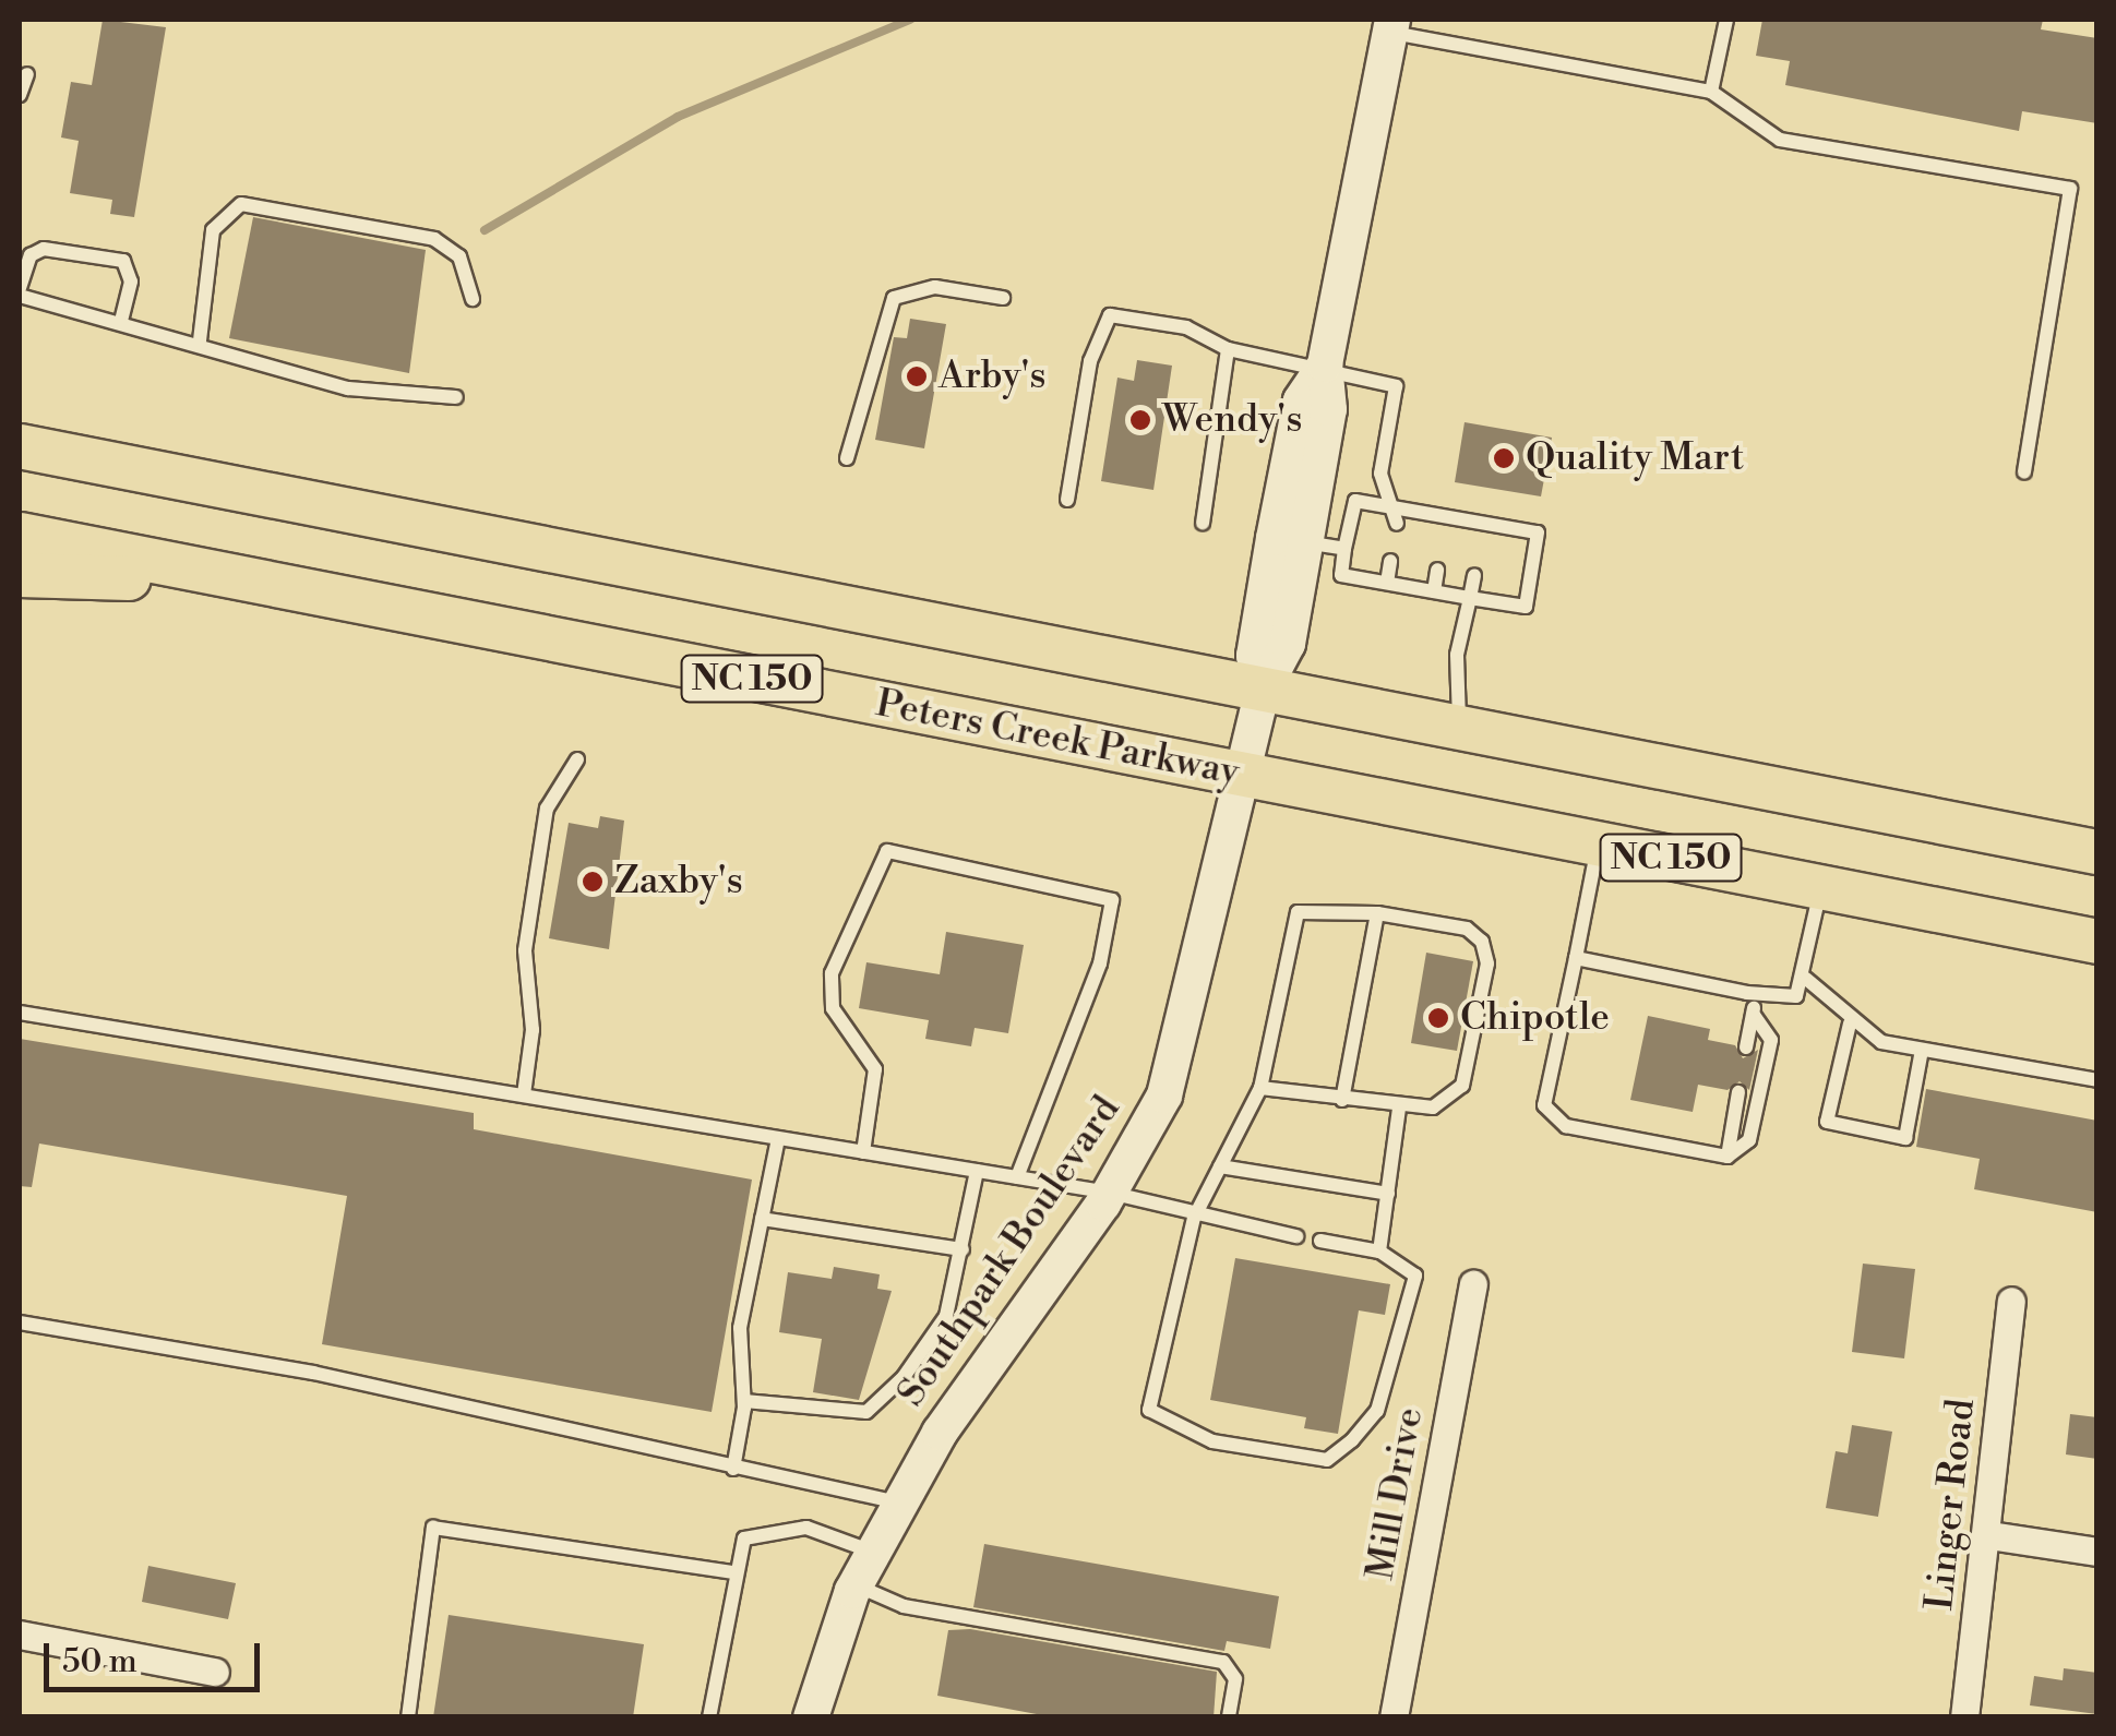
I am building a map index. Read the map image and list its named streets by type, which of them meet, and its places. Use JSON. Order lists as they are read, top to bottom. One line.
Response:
{"streets":{"main road":["NC 150","Peters Creek Parkway"],"street":["Southpark Boulevard","Mill Drive","Linger Road"]},"crossings":[["NC 150","Southpark Boulevard"],["Peters Creek Parkway","Southpark Boulevard"]],"places":["Arby's","Wendy's","Quality Mart","Zaxby's","Chipotle"],"scale_bar":"50 m"}
